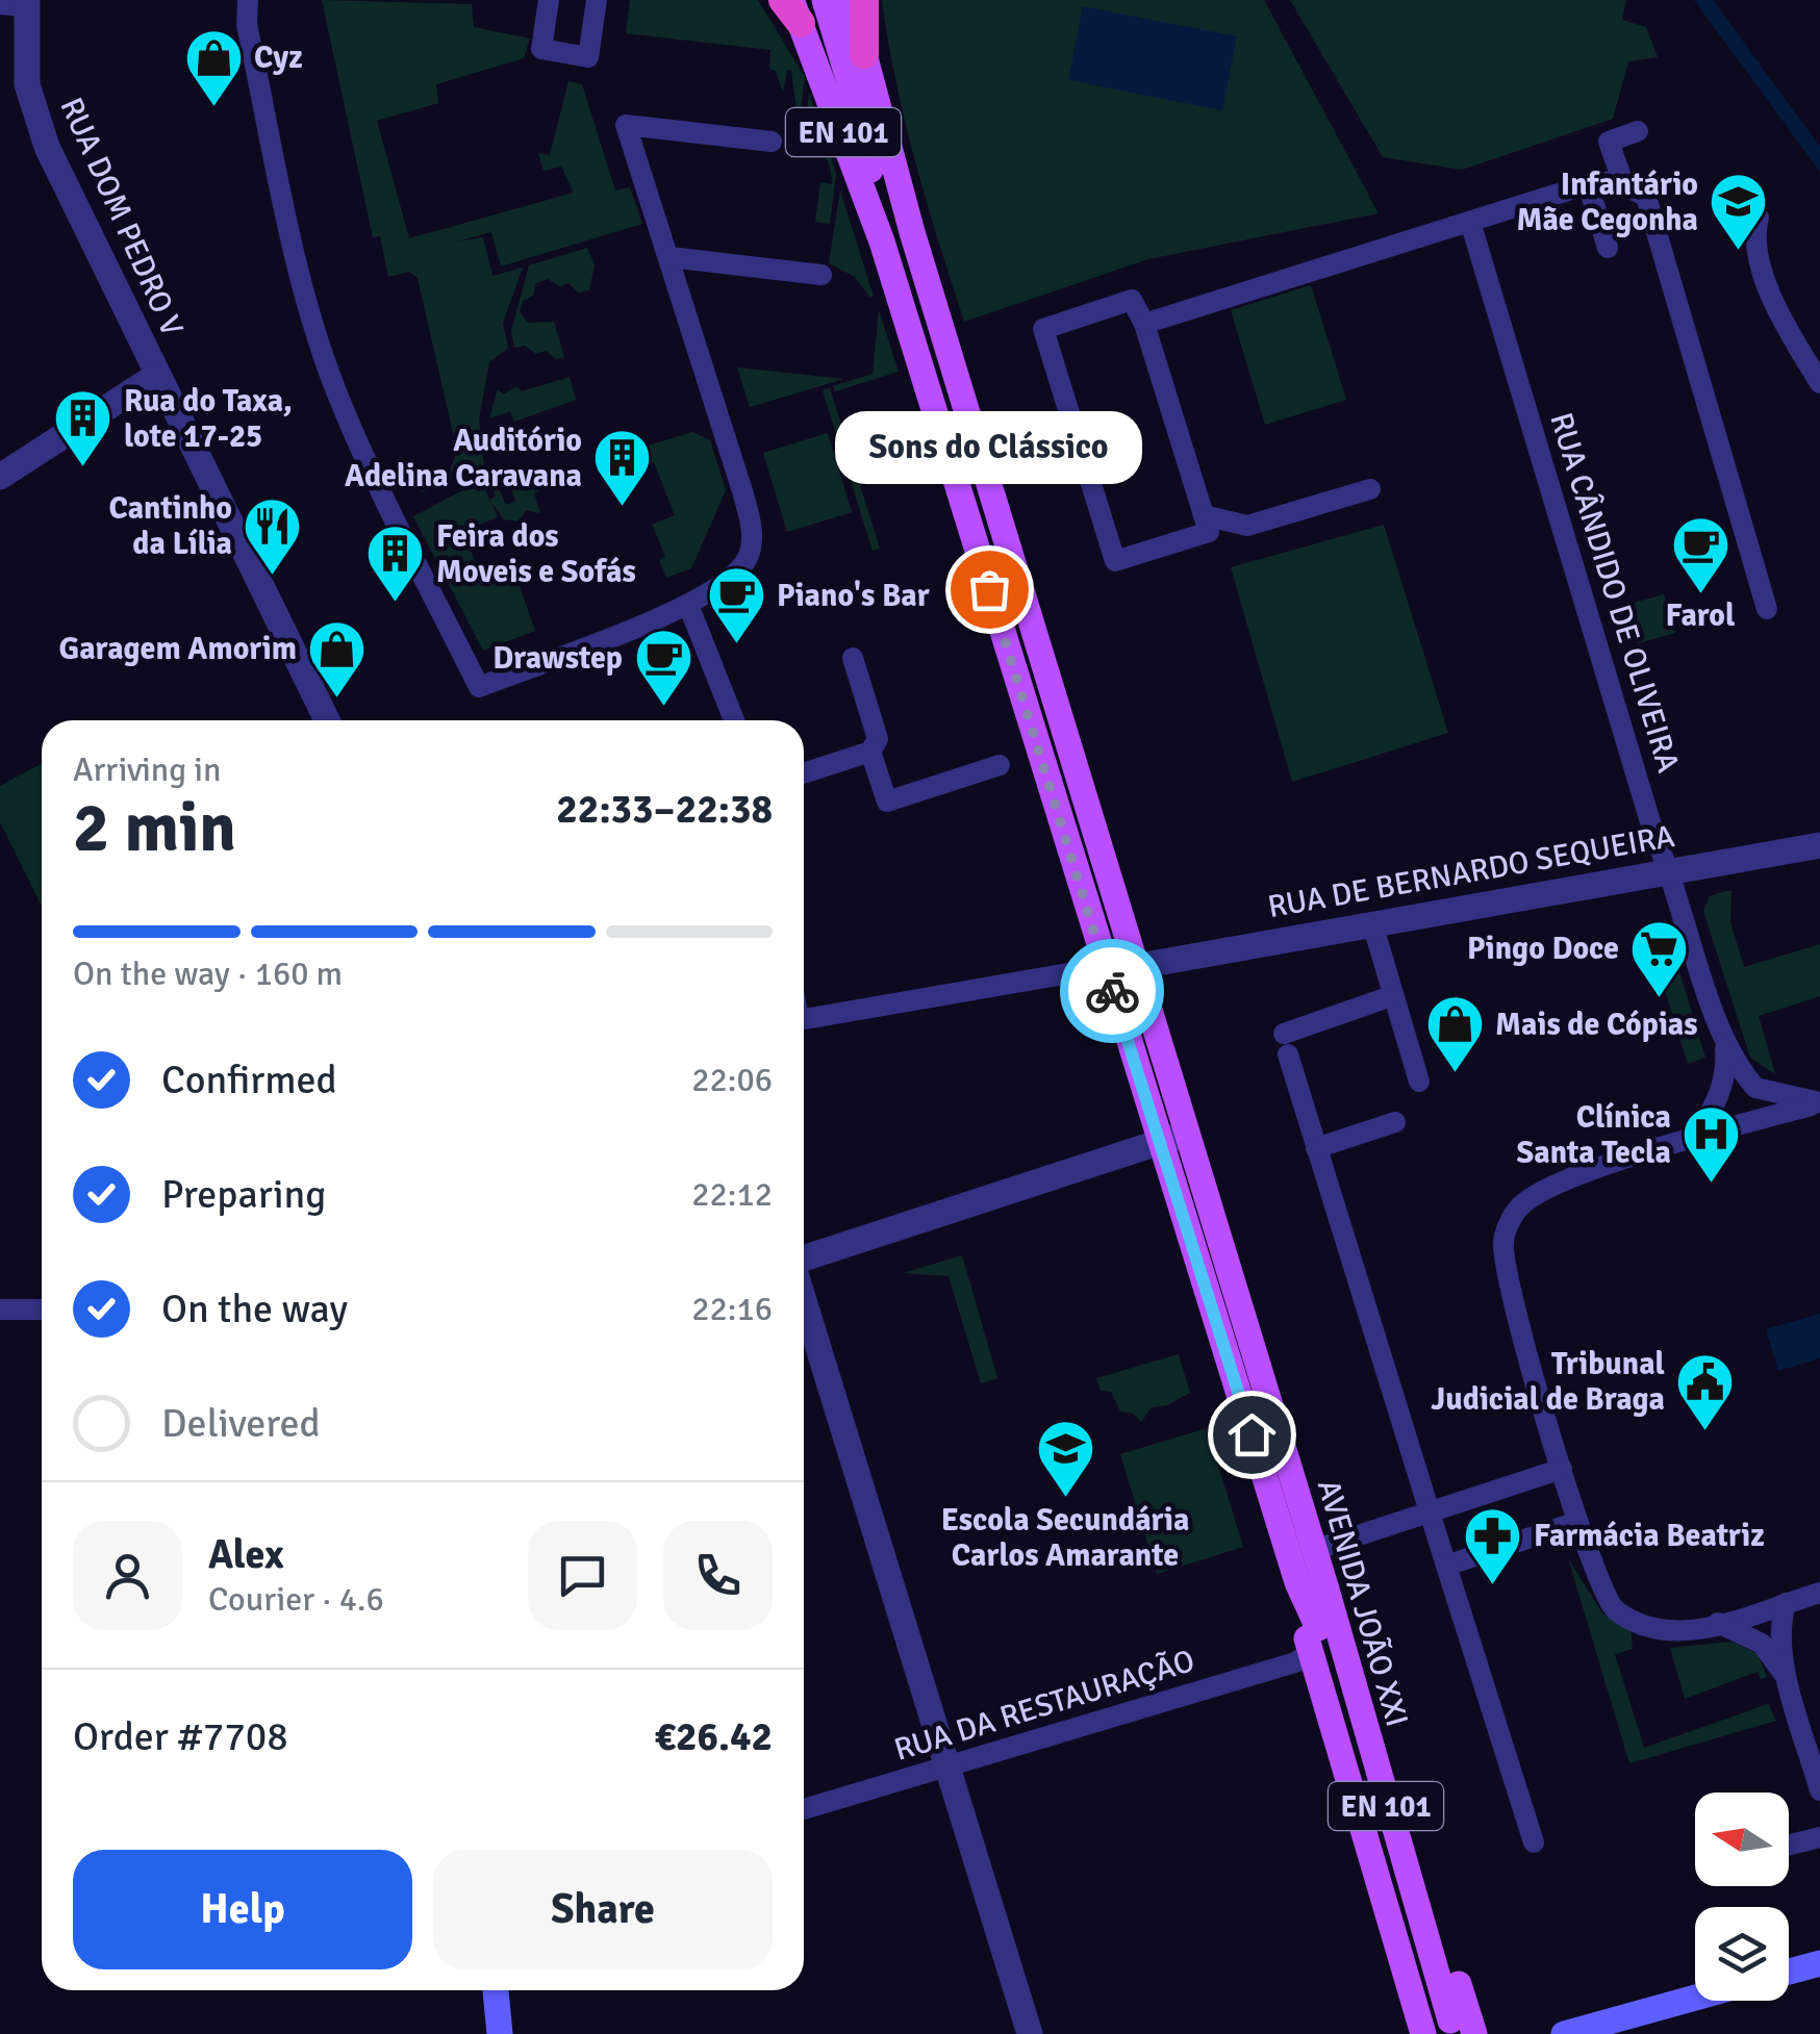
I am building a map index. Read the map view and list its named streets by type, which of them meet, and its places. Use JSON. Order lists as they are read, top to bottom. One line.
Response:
{"streets":{"main road":["EN 101","AVENIDA JOÃO XXI"],"street":["RUA DOM PEDRO V","RUA CÂNDIDO DE OLIVEIRA","RUA DE BERNARDO SEQUEIRA","RUA DA RESTAURAÇÃO"]},"crossings":[["EN 101","RUA DE BERNARDO SEQUEIRA"],["EN 101","AVENIDA JOÃO XXI"],["EN 101","RUA DA RESTAURAÇÃO"],["RUA CÂNDIDO DE OLIVEIRA","RUA DE BERNARDO SEQUEIRA"],["RUA DE BERNARDO SEQUEIRA","AVENIDA JOÃO XXI"],["AVENIDA JOÃO XXI","RUA DA RESTAURAÇÃO"]],"places":{"shop":["Cyz","Garagem Amorim","Mais de Cópias"],"school or university":["Infantário Mãe Cegonha","Escola Secundária Carlos Amarante"],"building":["Rua do Taxa, lote 17-25","Auditório Adelina Caravana","Feira dos Moveis e Sofás"],"restaurant":["Cantinho da Lília"],"other":["Sons do Clássico"],"cafe":["Farol","Piano's Bar","Drawstep"],"supermarket":["Pingo Doce"],"hospital":["Clínica Santa Tecla"],"public building":["Tribunal Judicial de Braga"],"pharmacy":["Farmácia Beatriz"]},"north":"left","page":{"bubble":"Sons do Clássico","heading":["2 min","Arriving in","22:33–22:38"],"panel":["Alex","Courier · 4.6","Order #7708","€26.42"],"bar":"On the way · 160 m","list":[["Confirmed","22:06"],["Preparing","22:12"],["On the way","22:16"],"Delivered"],"buttons":["Help","Share"]}}
